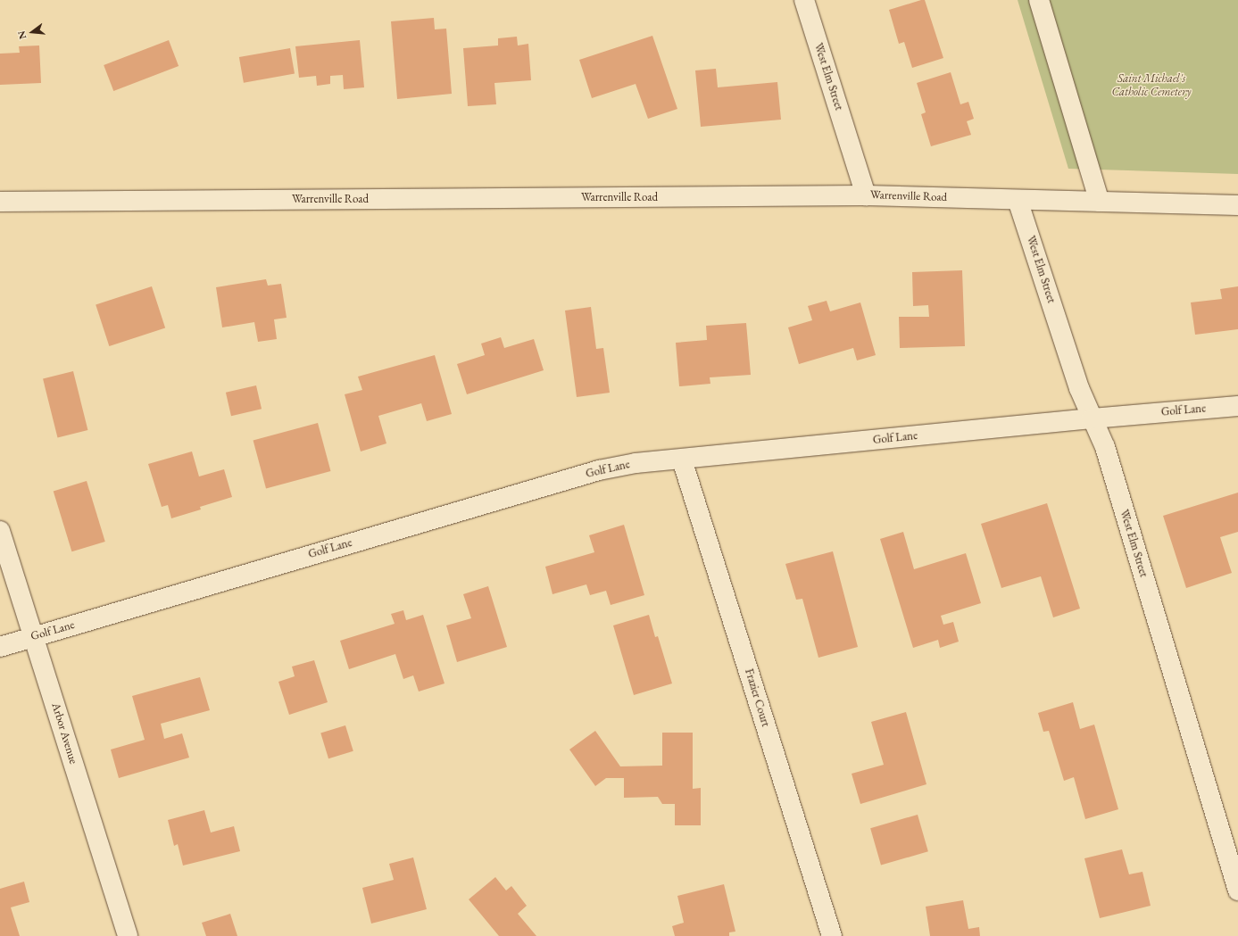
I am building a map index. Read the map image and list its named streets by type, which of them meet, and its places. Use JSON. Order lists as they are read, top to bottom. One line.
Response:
{"streets":{"street":["West Elm Street","Warrenville Road","Golf Lane","Frazier Court","Arbor Avenue"]},"crossings":[["West Elm Street","Warrenville Road"],["West Elm Street","Golf Lane"],["Golf Lane","Frazier Court"],["Golf Lane","Arbor Avenue"]],"parks":["Saint Michael's Catholic Cemetery"],"north":"left"}
